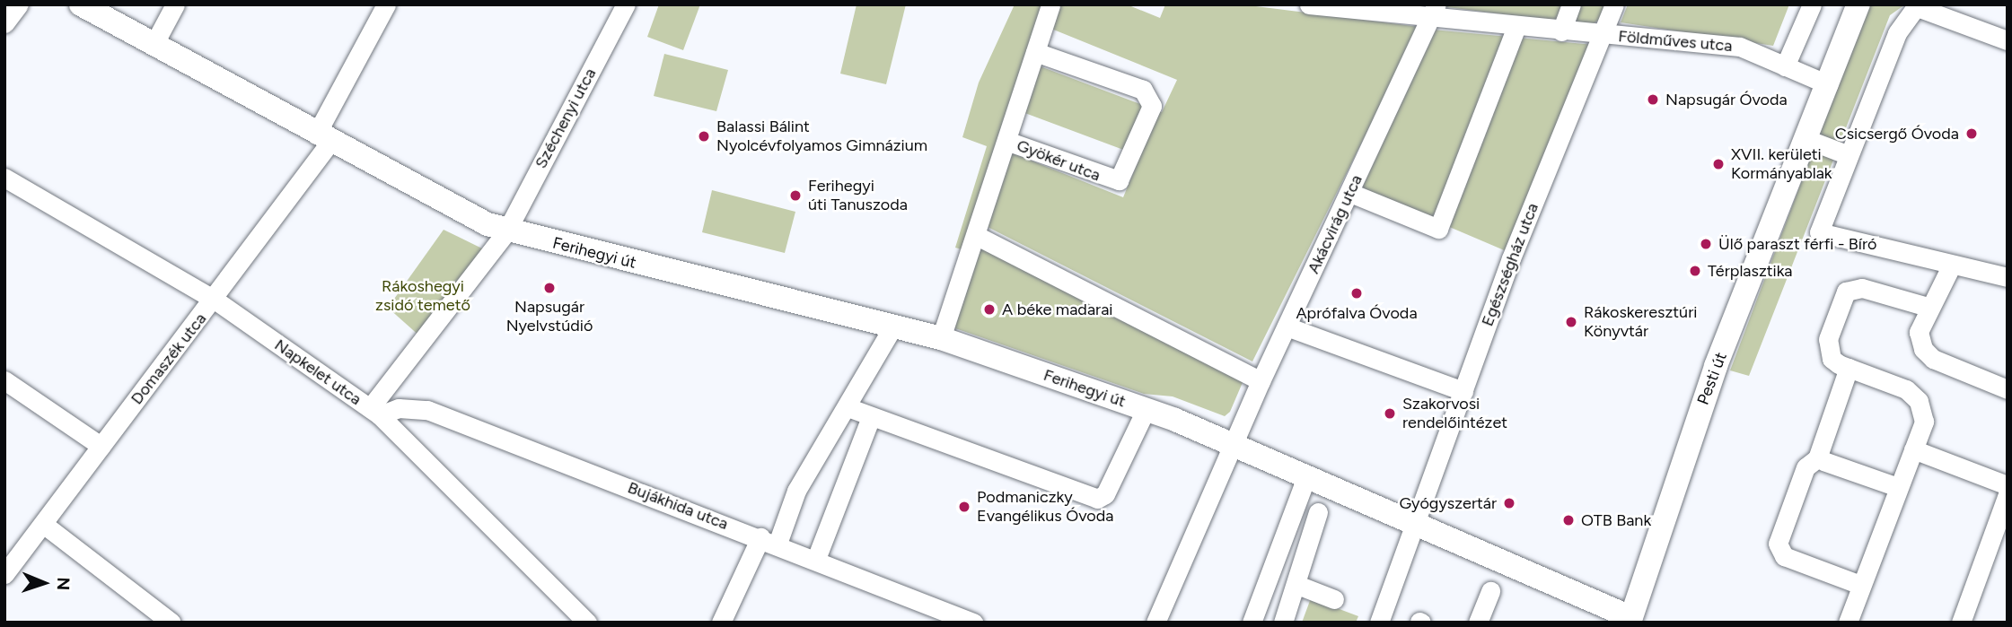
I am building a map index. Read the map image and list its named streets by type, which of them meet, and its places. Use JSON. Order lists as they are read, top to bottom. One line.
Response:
{"streets":{"main road":["Ferihegyi út","Pesti út"],"street":["Földműves utca","Széchenyi utca","Gyökér utca","Akácvirág utca","Egészségház utca","Domaszék utca","Napkelet utca","Bujákhida utca"]},"crossings":[["Földműves utca","Akácvirág utca"],["Földműves utca","Egészségház utca"],["Földműves utca","Pesti út"],["Széchenyi utca","Ferihegyi út"],["Széchenyi utca","Napkelet utca"],["Széchenyi utca","Bujákhida utca"],["Gyökér utca","Ferihegyi út"],["Akácvirág utca","Ferihegyi út"],["Ferihegyi út","Egészségház utca"],["Ferihegyi út","Domaszék utca"],["Ferihegyi út","Pesti út"],["Domaszék utca","Napkelet utca"],["Napkelet utca","Bujákhida utca"]],"parks":["Rákoshegyi zsidó temető"],"places":["Napsugár Óvoda","Csicsergő Óvoda","Balassi Bálint Nyolcévfolyamos Gimnázium","XVII. kerületi Kormányablak","Ferihegyi úti Tanuszoda","Ülő paraszt férfi - Bíró","Térplasztika","Napsugár Nyelvstúdió","Aprófalva Óvoda","A béke madarai","Rákoskeresztúri Könyvtár","Szakorvosi rendelőintézet","Gyógyszertár","Podmaniczky Evangélikus Óvoda","OTB Bank"],"north":"right"}
